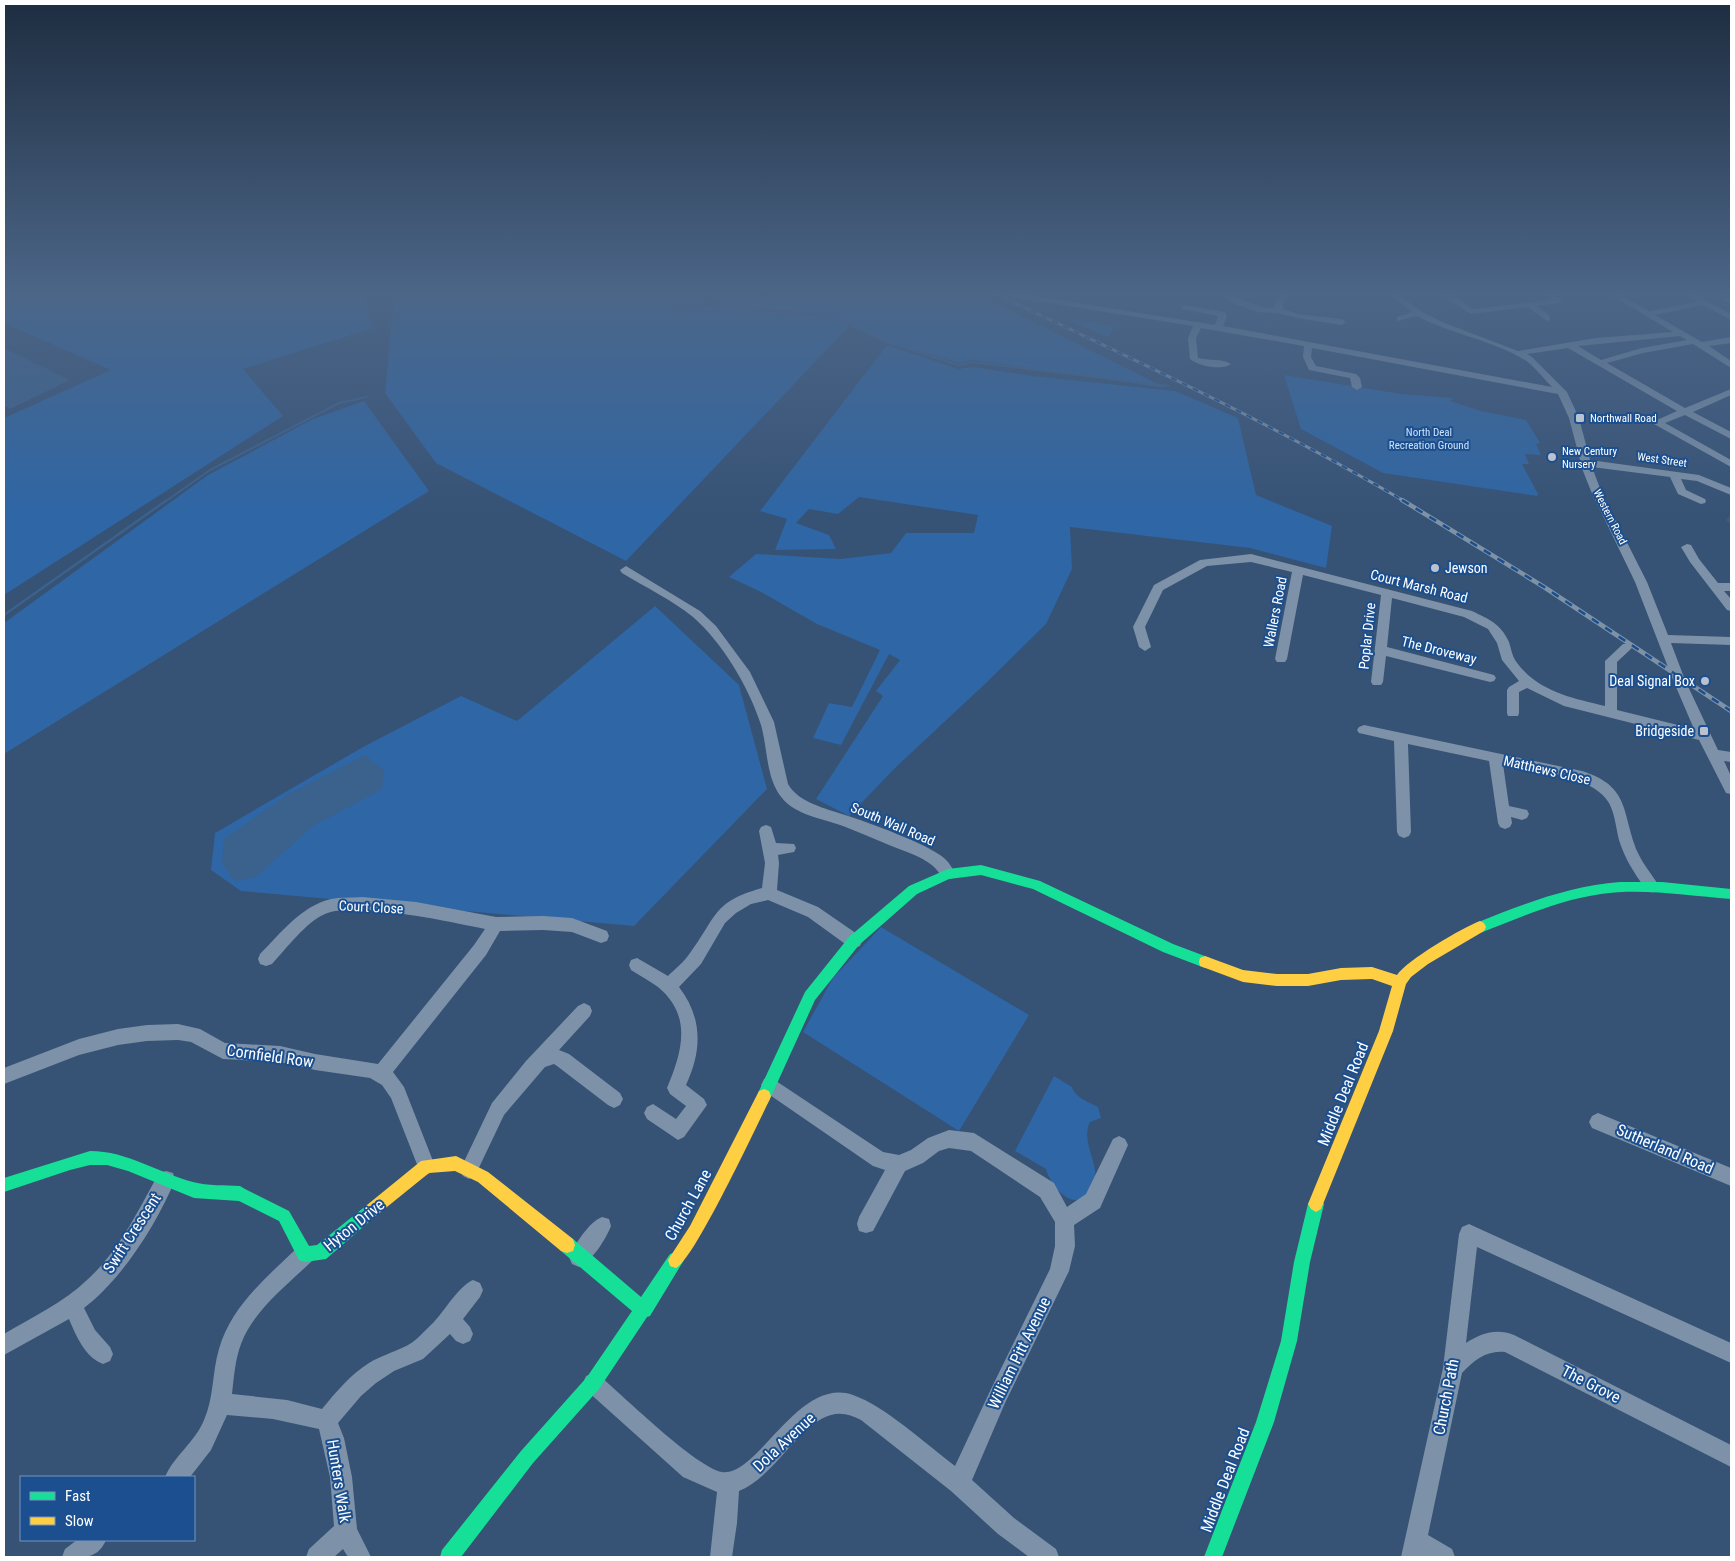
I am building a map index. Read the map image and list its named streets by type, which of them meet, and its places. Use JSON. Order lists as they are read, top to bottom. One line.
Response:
{"streets":{"street":["West Street","Western Road","Court Marsh Road","Wallers Road","Poplar Drive","The Droveway","Matthews Close","South Wall Road","Court Close","Cornfield Row","Middle Deal Road","Sutherland Road","Church Lane","Hyton Drive","Swift Crescent","William Pitt Avenue","The Grove","Church Path","Dola Avenue","Hunters Walk"]},"crossings":[["West Street","Western Road"],["Western Road","Court Marsh Road"],["Court Marsh Road","Wallers Road"],["Court Marsh Road","Poplar Drive"],["Poplar Drive","The Droveway"],["Matthews Close","Middle Deal Road"],["South Wall Road","Church Lane"],["Hyton Drive","Swift Crescent"],["William Pitt Avenue","Dola Avenue"],["The Grove","Church Path"]],"parks":["North Deal Recreation Ground"],"places":{"transit":["Northwall Road","Bridgeside"],"other":["New Century Nursery","Jewson","Deal Signal Box"]},"legend":["Fast","Slow"]}
